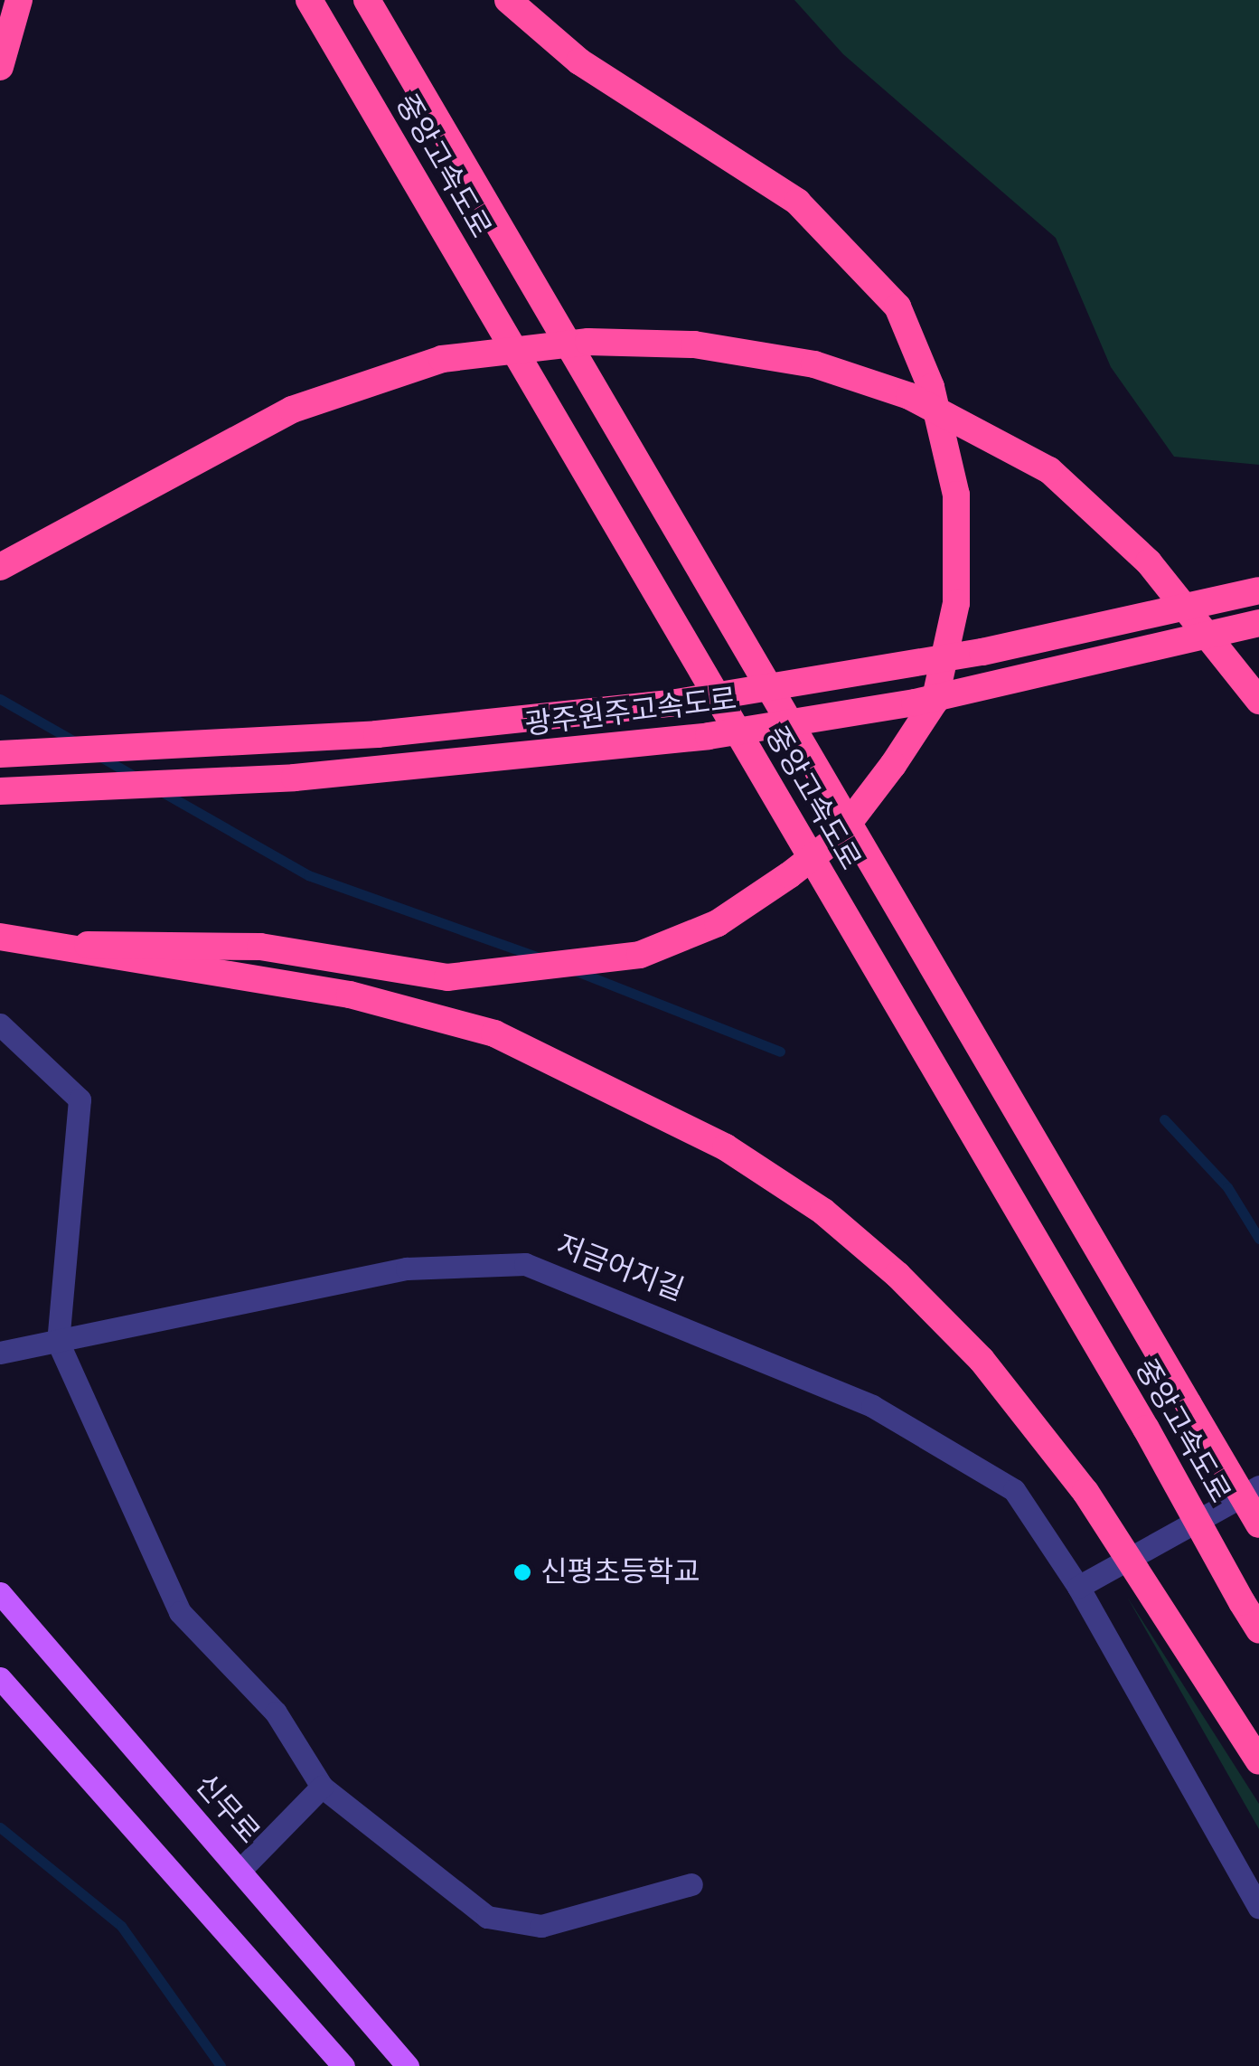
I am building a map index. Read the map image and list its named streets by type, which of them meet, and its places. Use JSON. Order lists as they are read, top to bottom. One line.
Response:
{"streets":{"highway":["중앙고속도로","광주원주고속도로"],"main road":["신무로"],"street":["저금어지길"]},"places":["신평초등학교"]}
